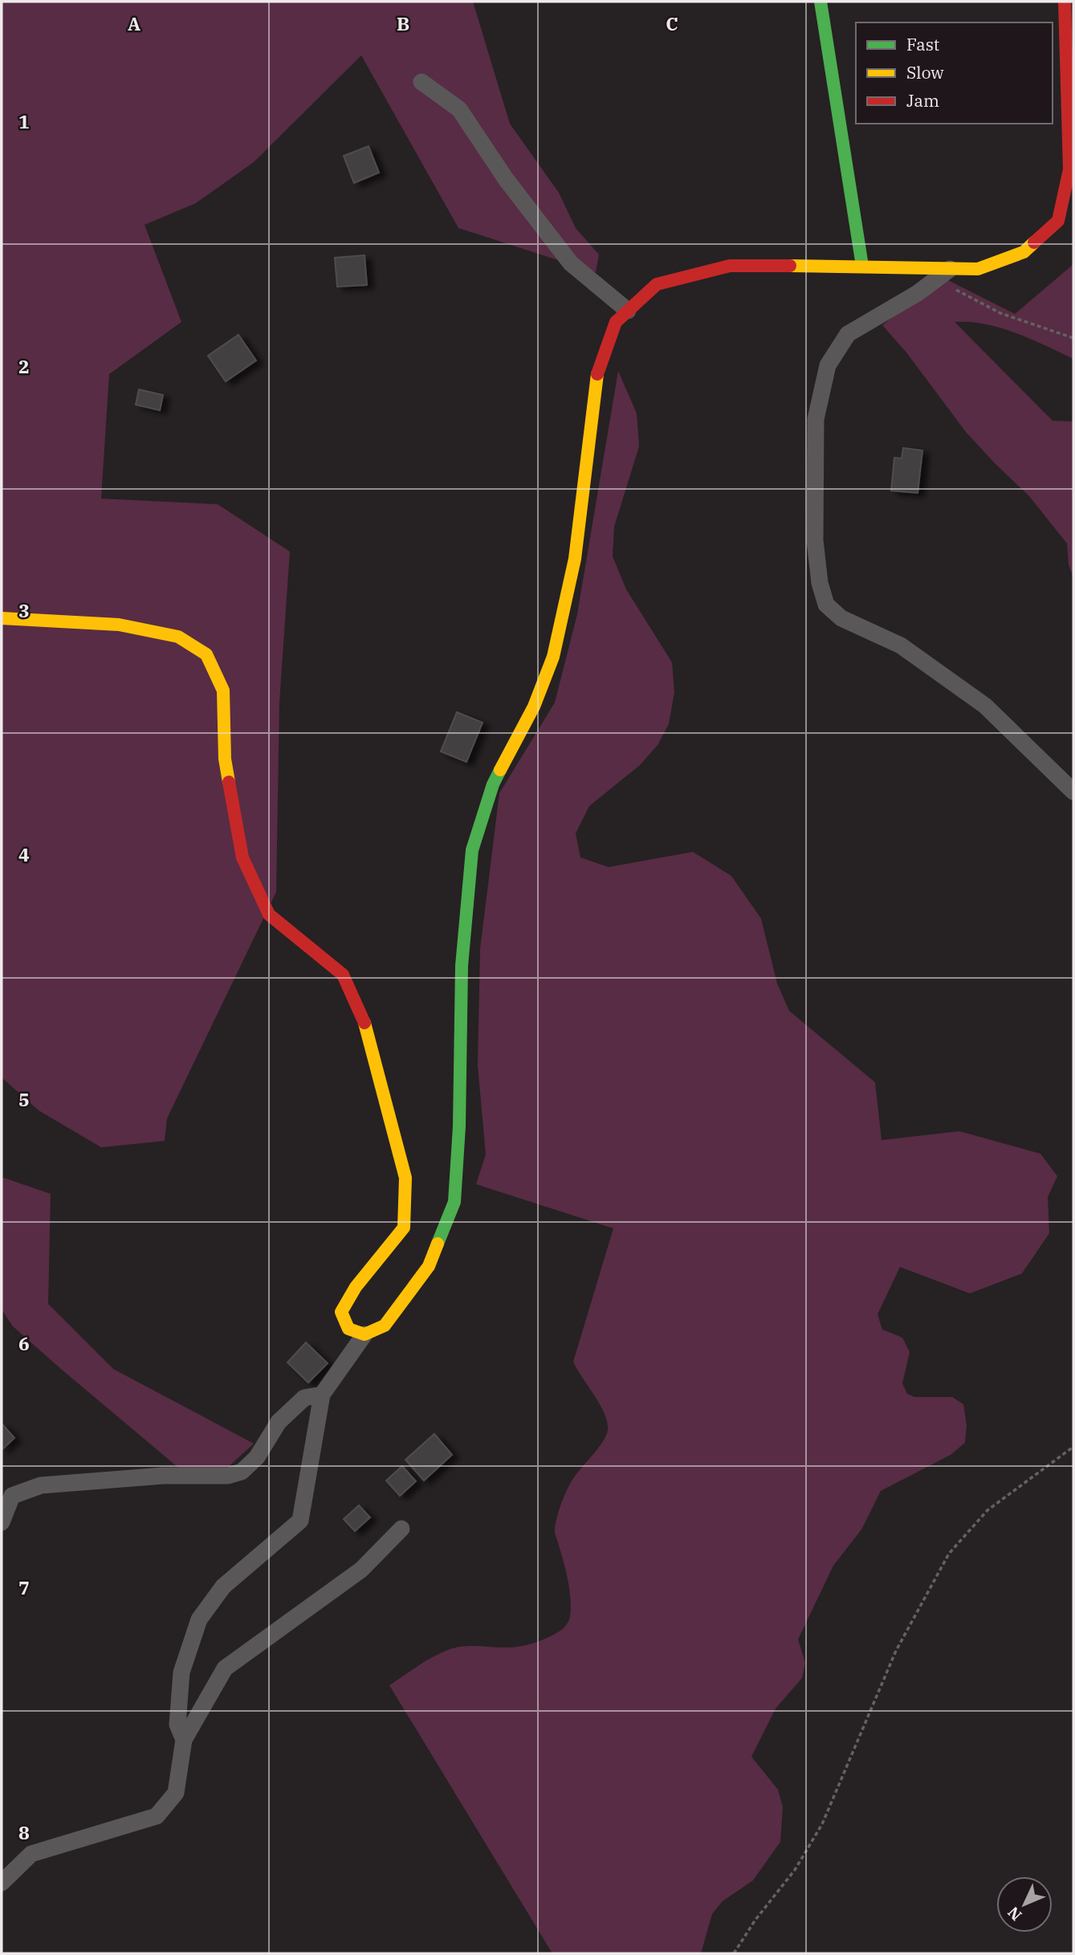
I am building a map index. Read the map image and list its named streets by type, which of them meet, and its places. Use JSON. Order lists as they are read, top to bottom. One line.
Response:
{"legend":["Fast","Slow","Jam"],"north":"bottom left","grid":{"columns":["A","B","C"],"rows":["1","2","3","4","5","6","7","8"]}}
